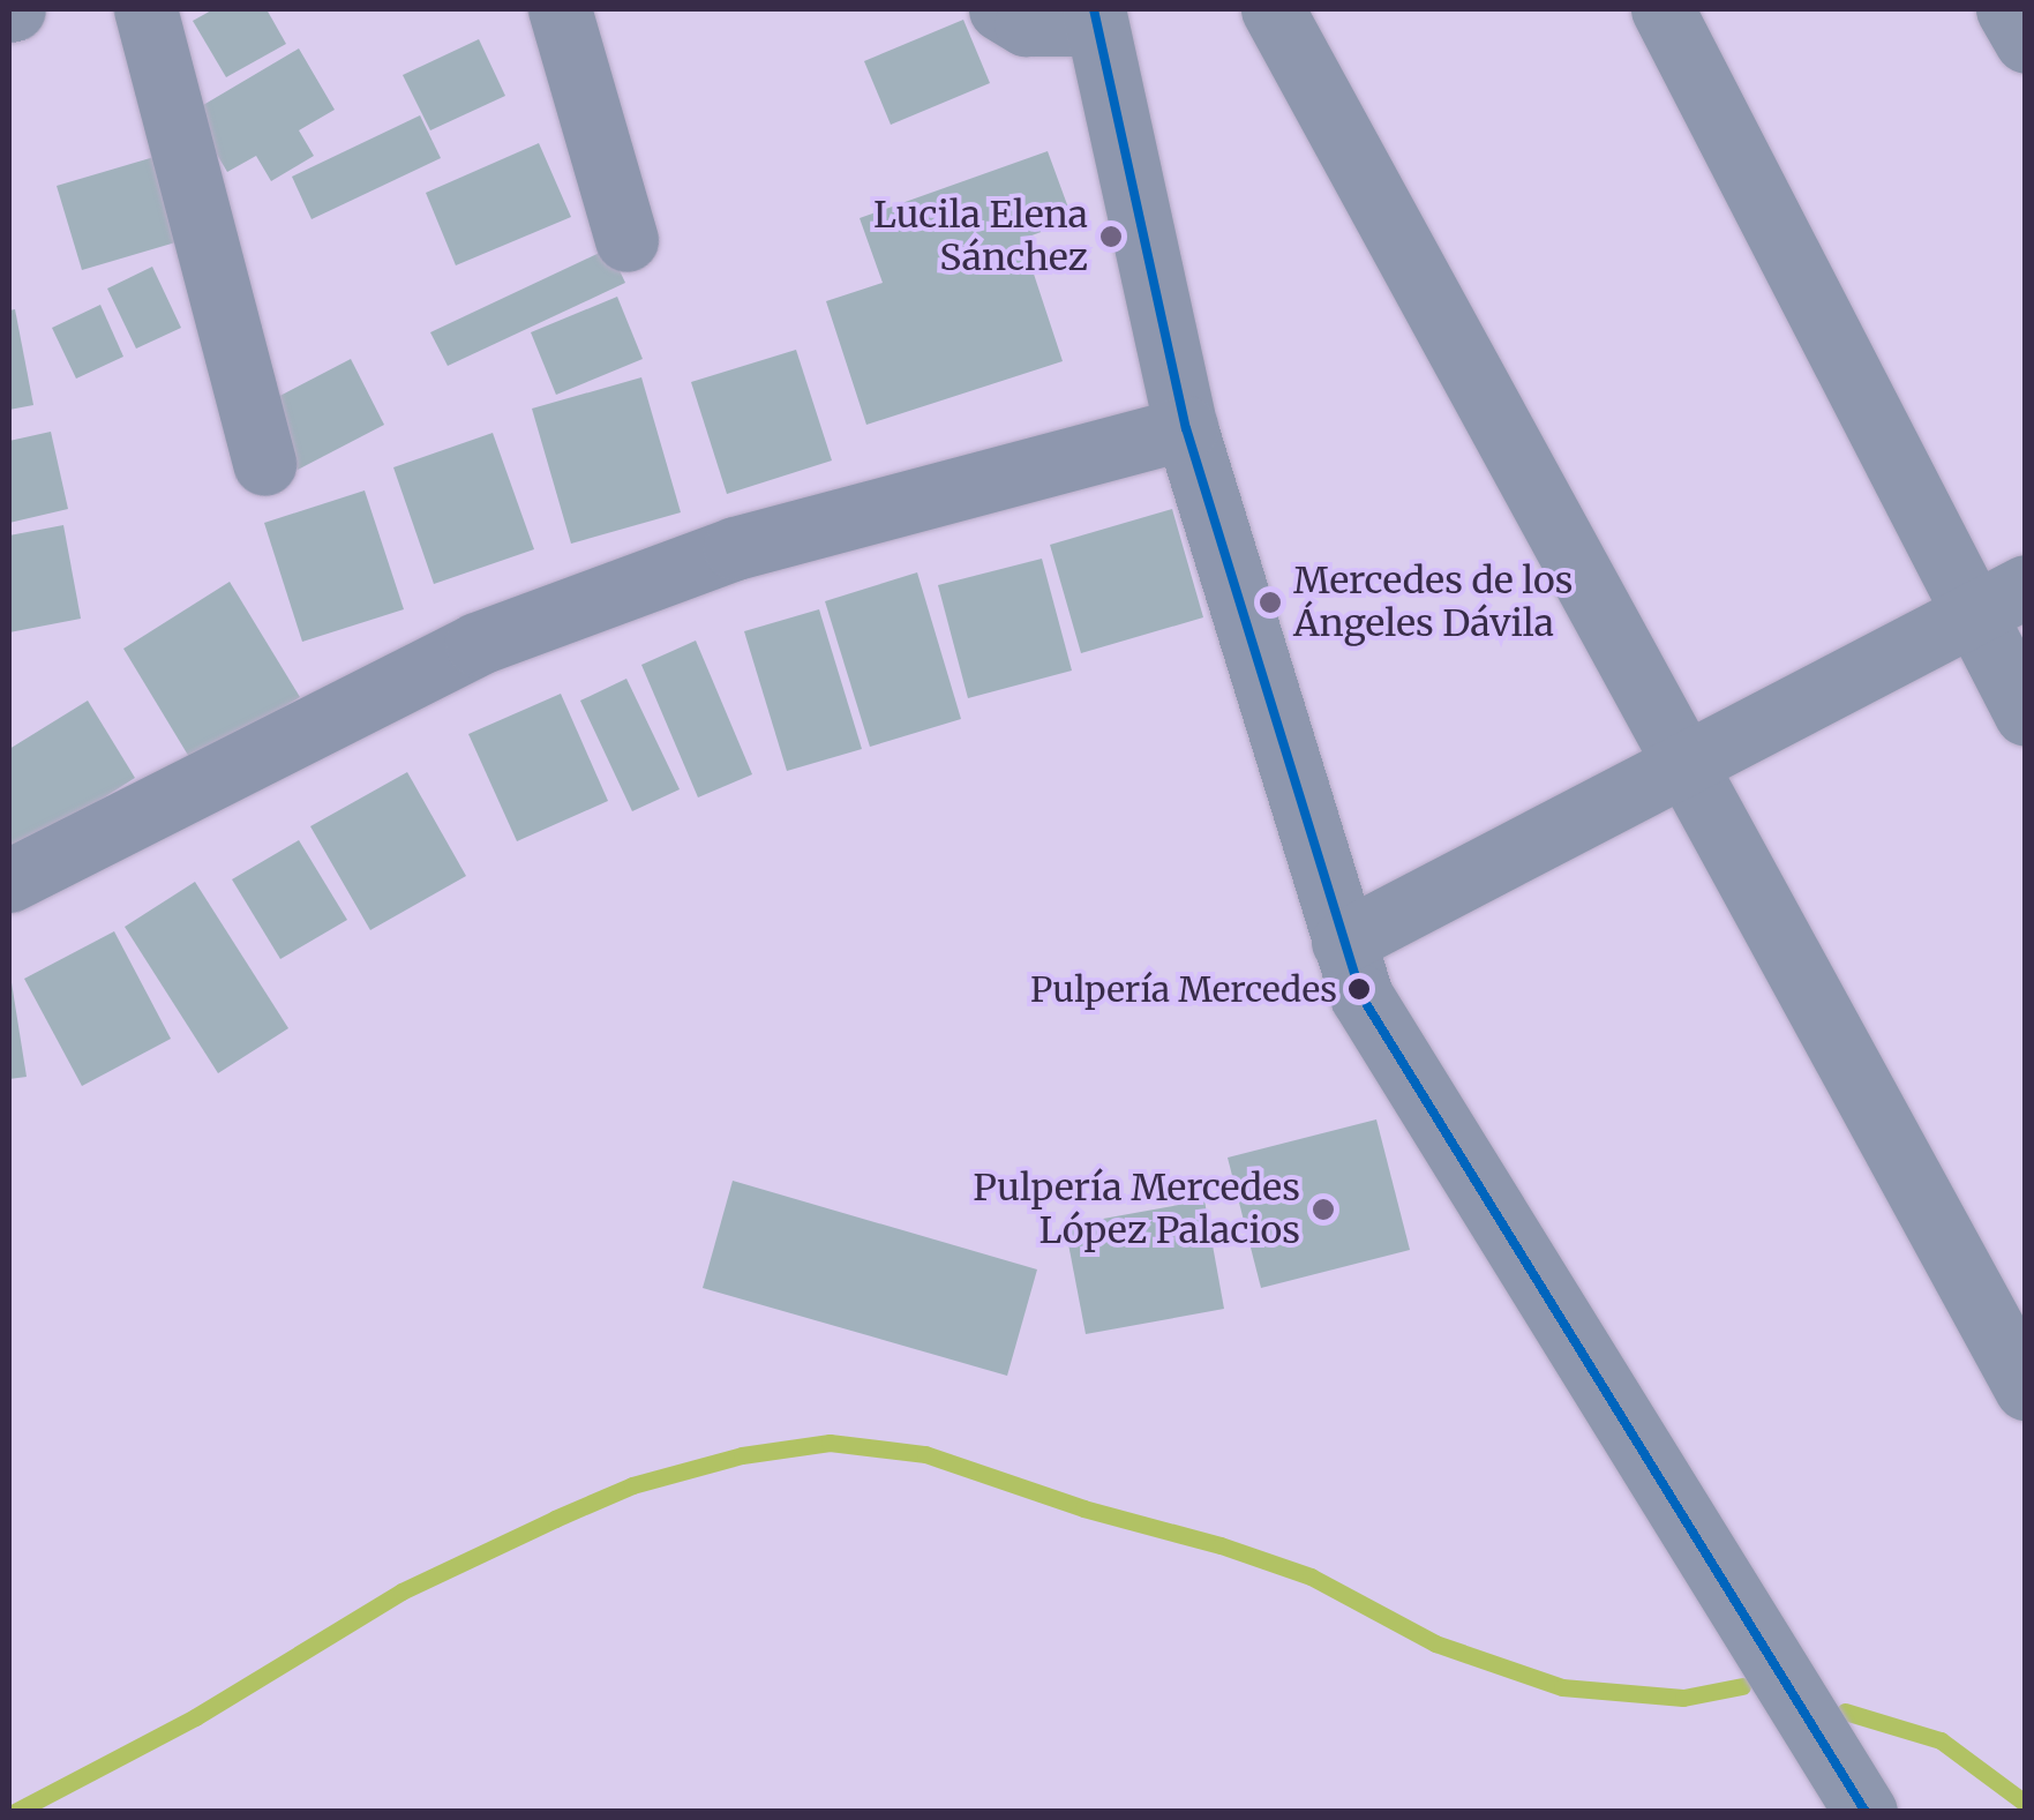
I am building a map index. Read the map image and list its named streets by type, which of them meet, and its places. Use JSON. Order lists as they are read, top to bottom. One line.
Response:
{"places":["Lucila Elena Sánchez","Mercedes de los Ángeles Dávila","Pulpería Mercedes","Pulpería Mercedes López Palacios"]}
